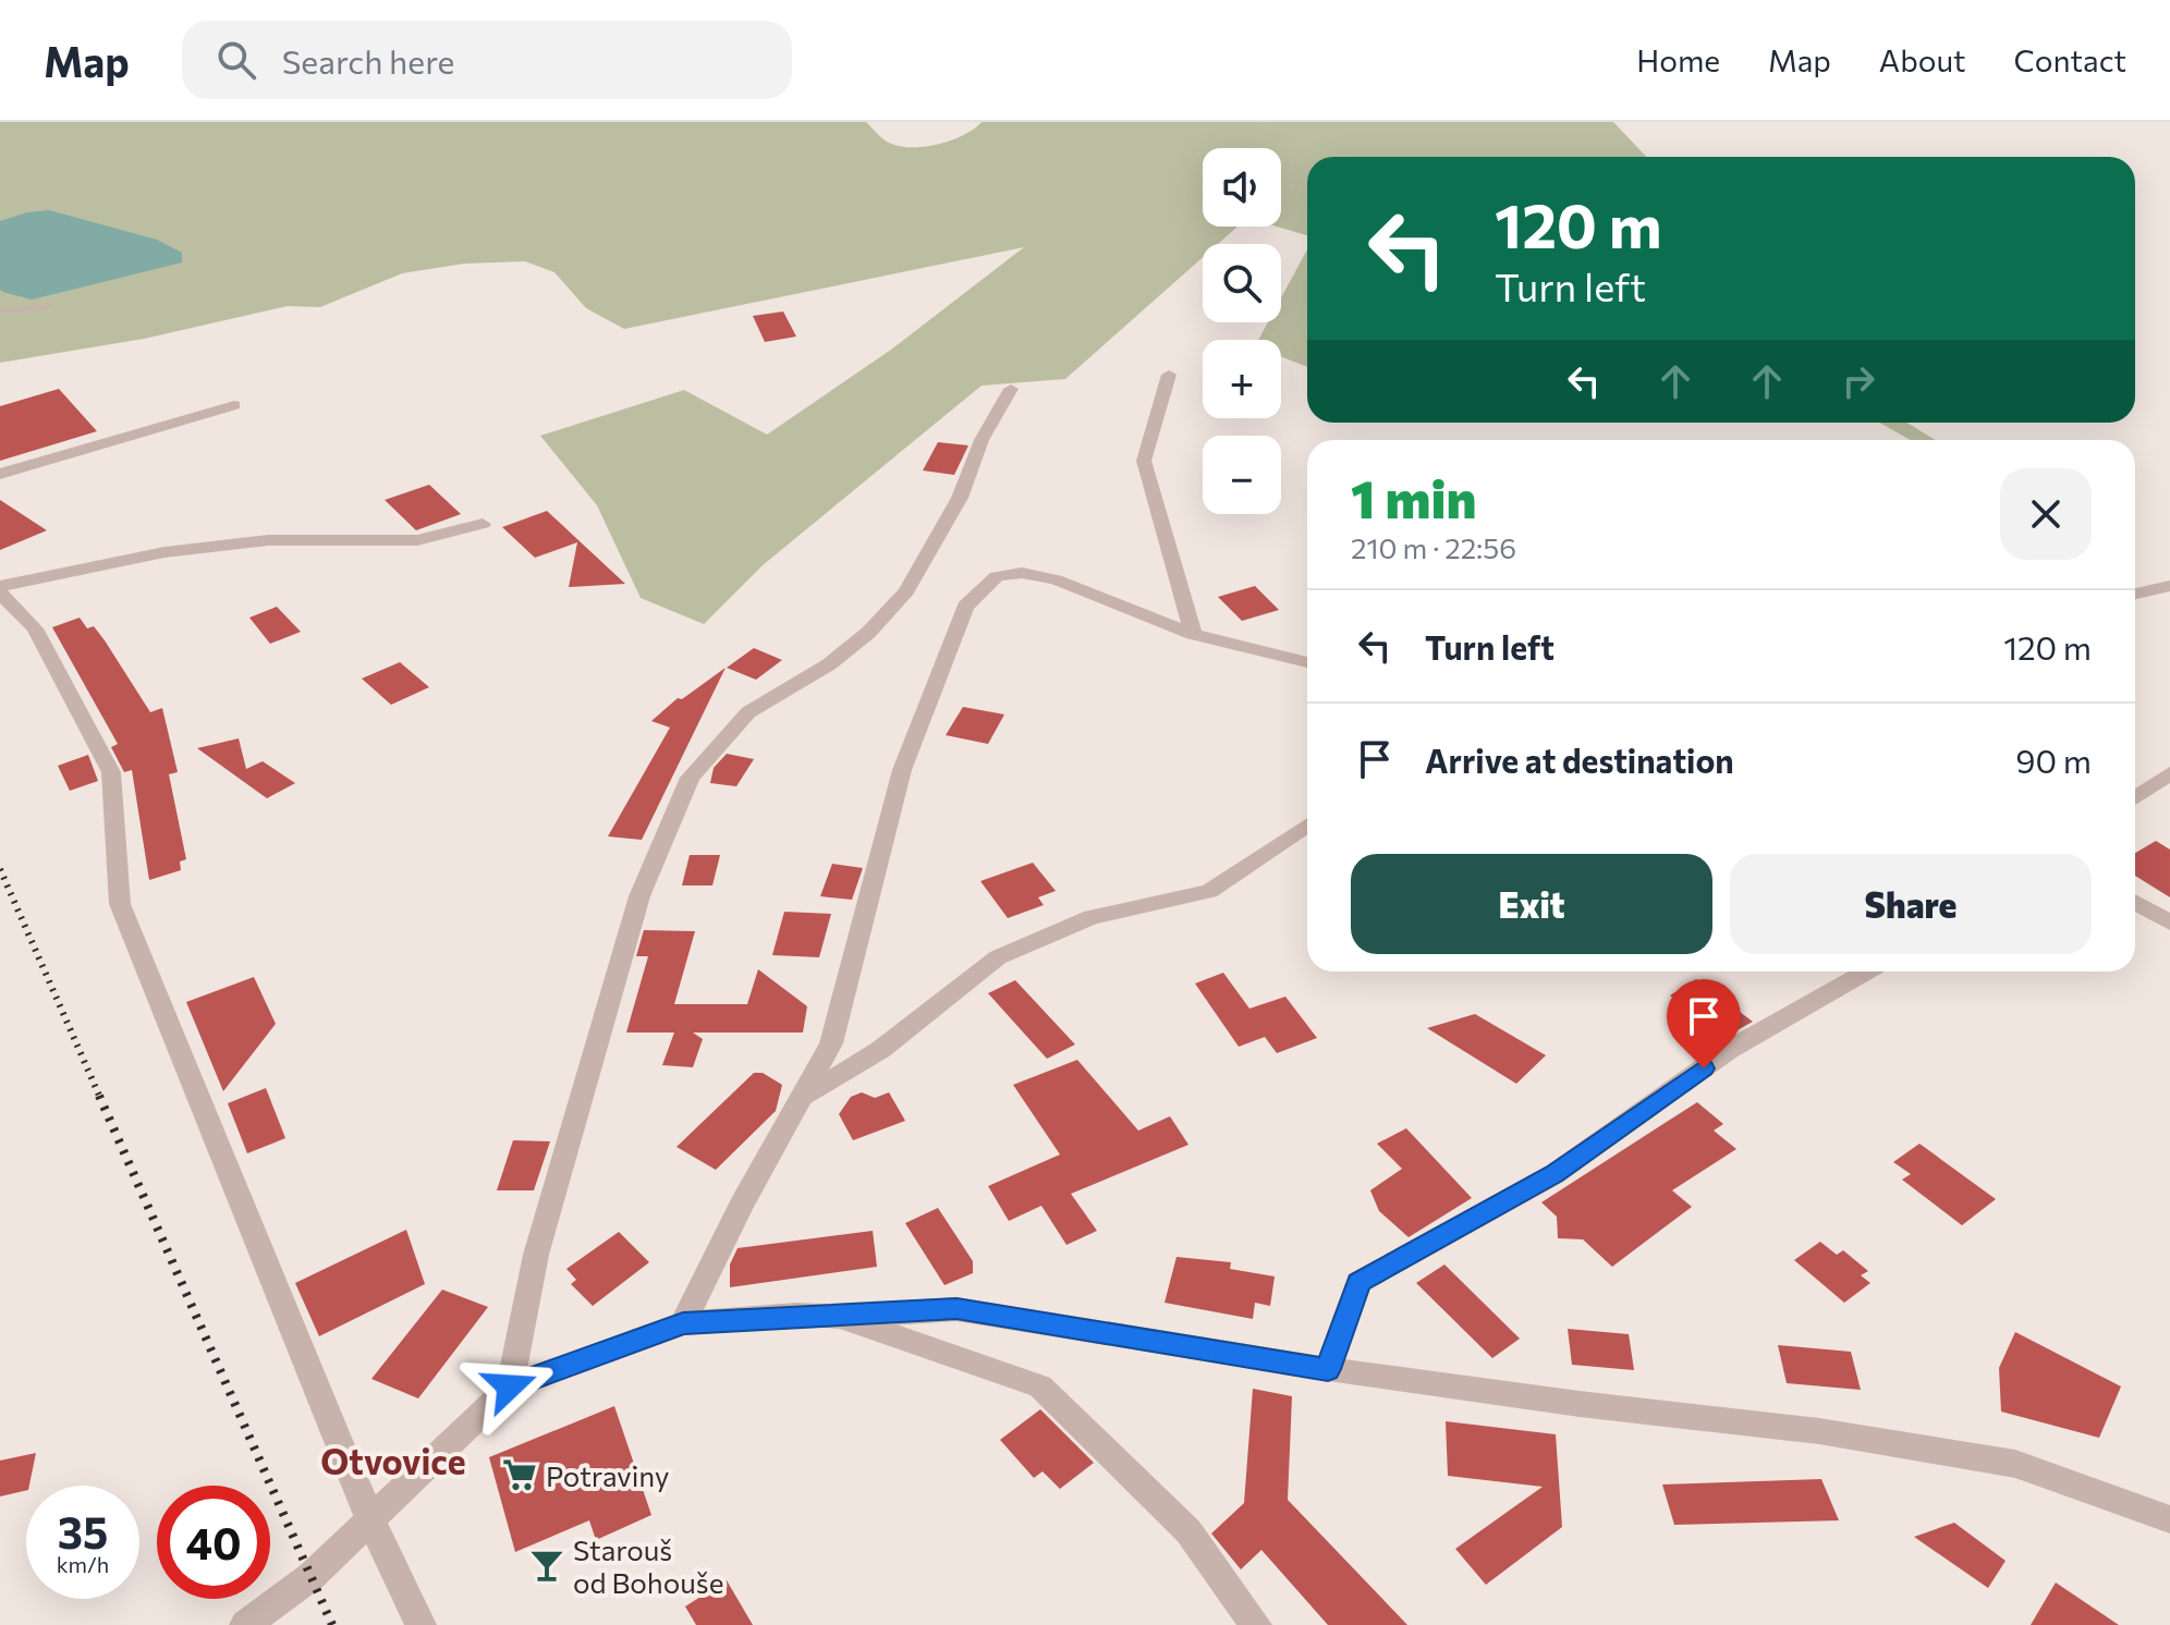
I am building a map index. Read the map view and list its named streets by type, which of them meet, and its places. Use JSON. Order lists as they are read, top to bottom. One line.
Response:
{"districts":["Otvovice"],"places":{"supermarket":["Potraviny"],"bar":["Starouš od Bohouše"]},"page":{"header":"Map","search":"Search here","nav":["Home","Map","About","Contact"],"map_buttons":["+","−"],"turn":["120 m","Turn left"],"heading":["1 min","210 m · 22:56"],"list":[{"name":"Turn left","value":"120 m"},{"name":"Arrive at destination","value":"90 m"}],"buttons":["Exit","Share"],"speed":"35 km/h","limit":"40"}}
